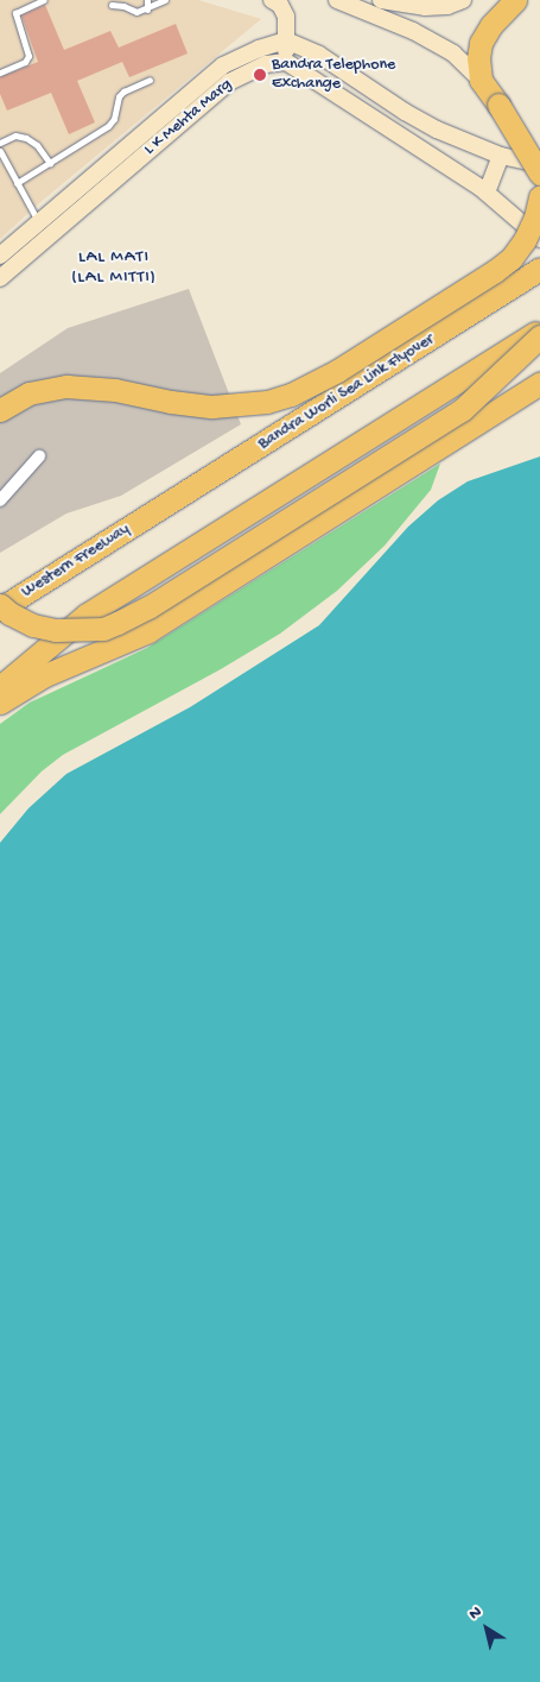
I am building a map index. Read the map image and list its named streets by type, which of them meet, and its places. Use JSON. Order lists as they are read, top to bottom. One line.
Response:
{"streets":{"highway":["Bandra Worli Sea Link Flyover","Western Freeway"],"main road":["L K Mehta Marg"]},"crossings":[["Bandra Worli Sea Link Flyover","Western Freeway"]],"districts":["LAL MATI (LAL MITTI)"],"places":["Bandra Telephone Exchange"],"north":"top left"}
